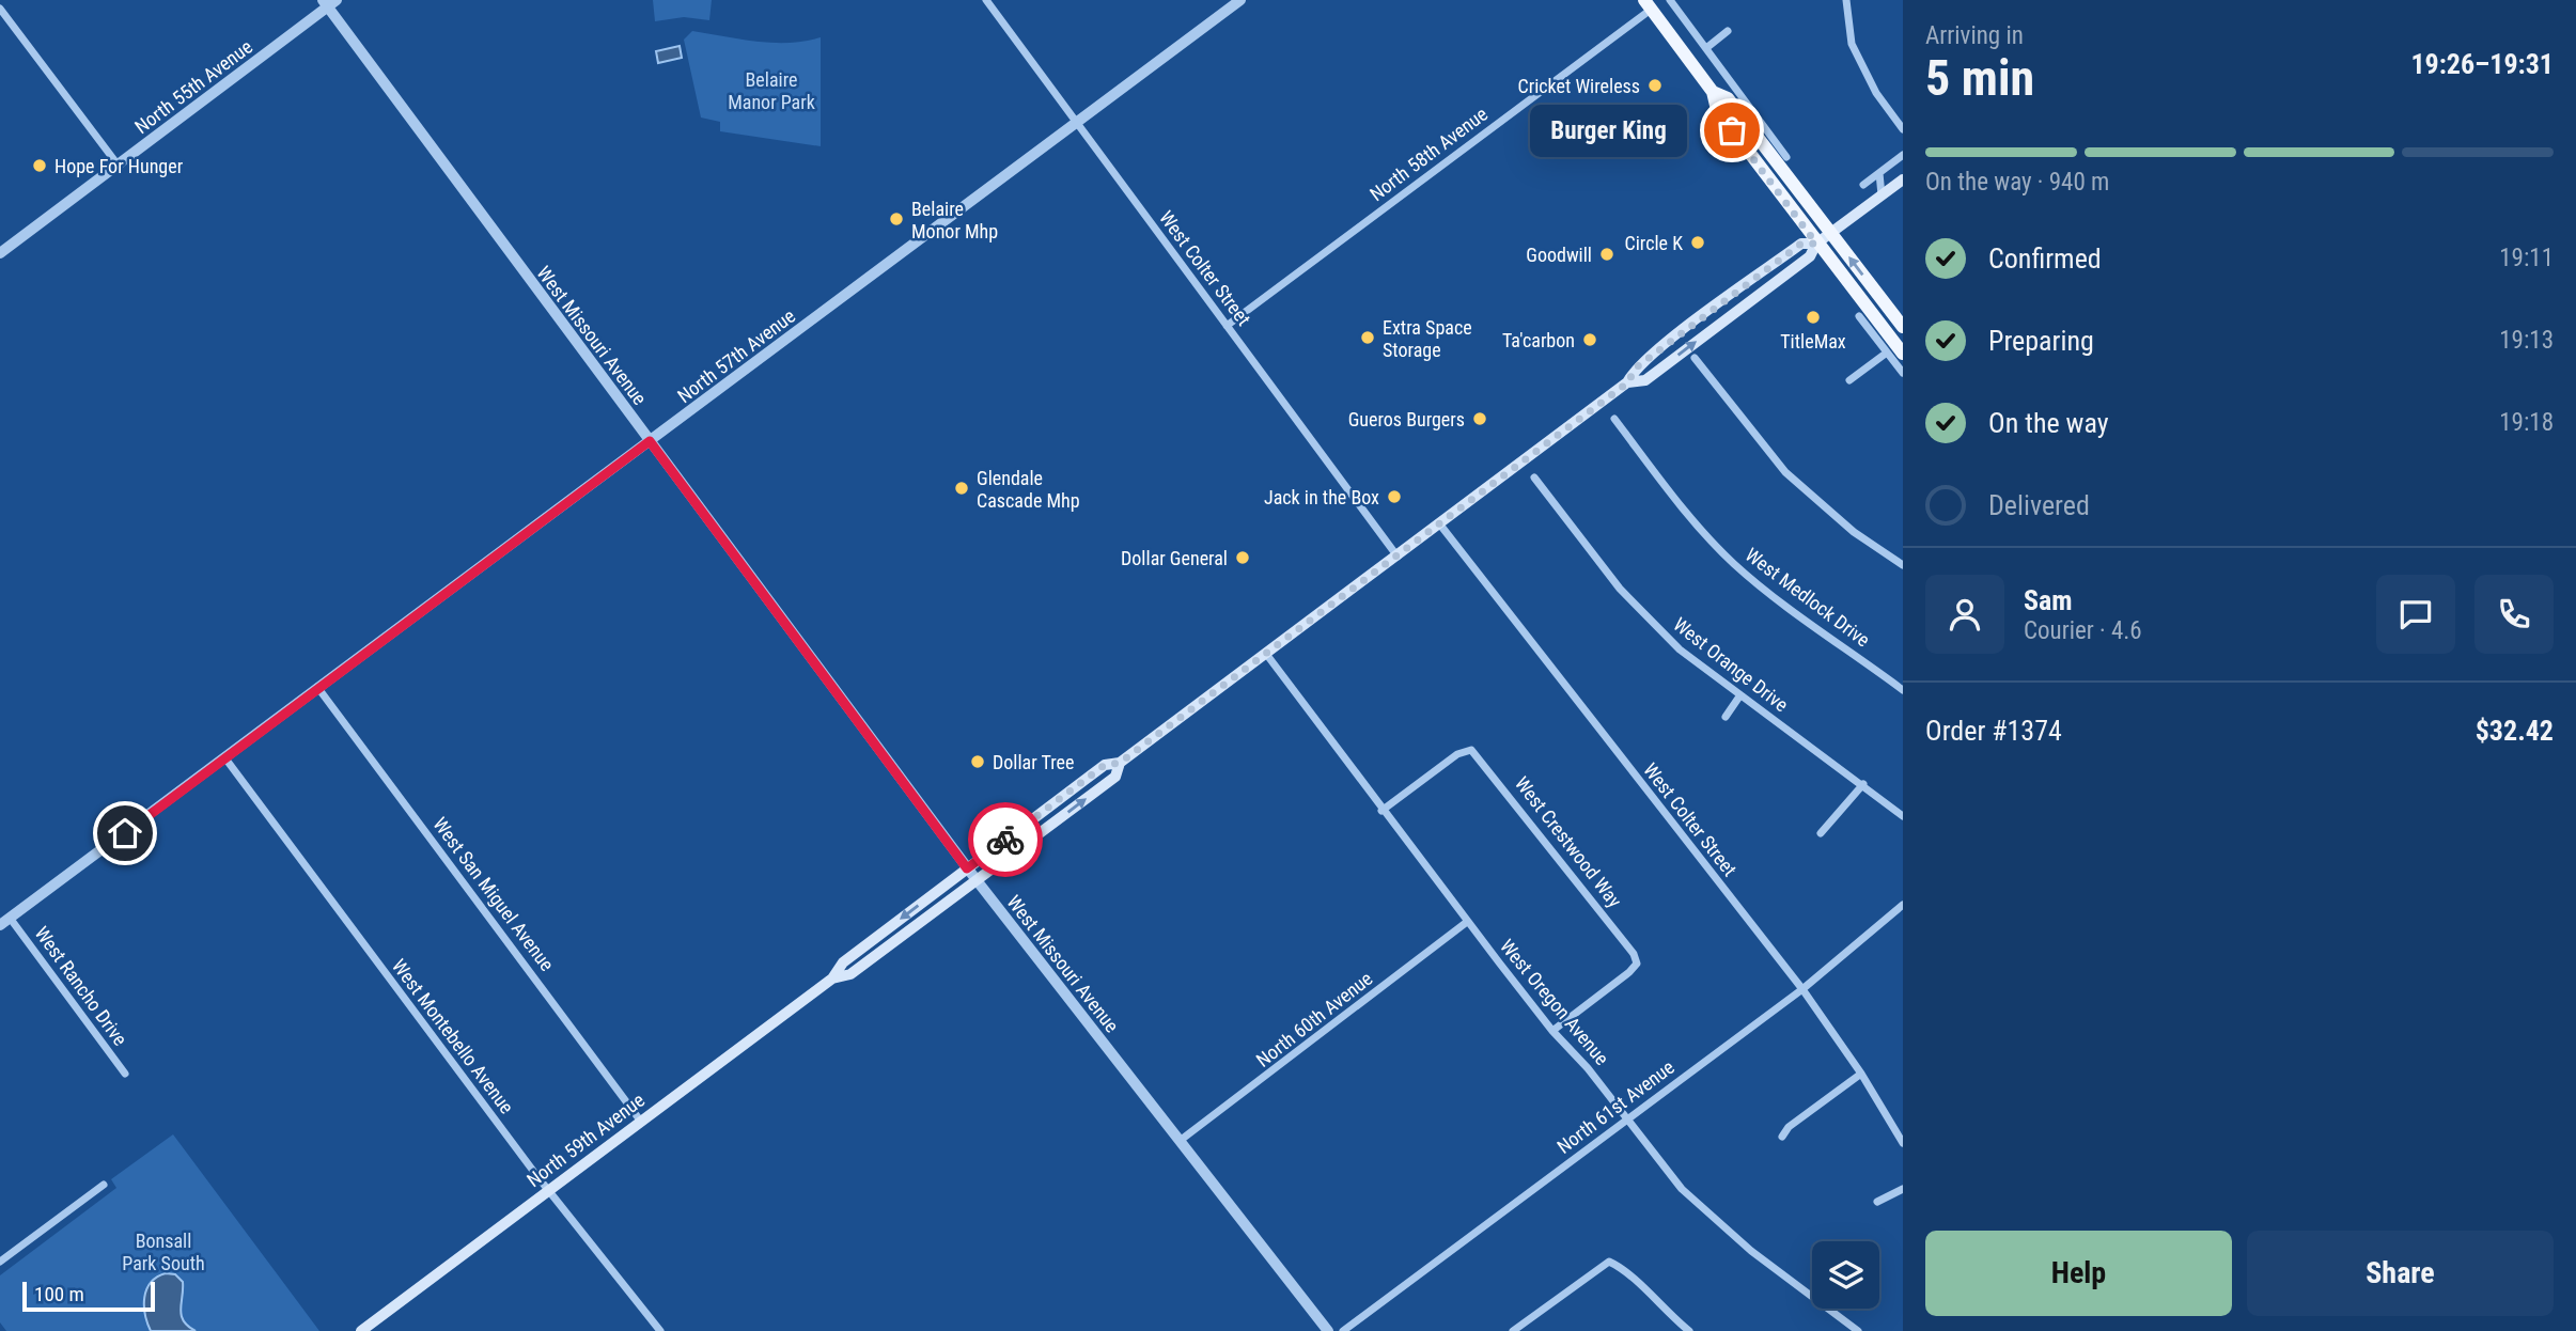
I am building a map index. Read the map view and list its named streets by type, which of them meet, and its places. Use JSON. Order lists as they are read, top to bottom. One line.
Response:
{"streets":{"main road":["North 59th Avenue"],"street":["North 55th Avenue","North 58th Avenue","West Colter Street","West Missouri Avenue","North 57th Avenue","West Medlock Drive","West Orange Drive","West Crestwood Way","West San Miguel Avenue","West Rancho Drive","West Oregon Avenue","North 60th Avenue","West Montebello Avenue","North 61st Avenue"]},"crossings":[["North 55th Avenue","West Missouri Avenue"],["North 58th Avenue","West Colter Street"],["West Colter Street","North 57th Avenue"],["West Colter Street","North 61st Avenue"],["West Colter Street","North 59th Avenue"],["West Missouri Avenue","North 57th Avenue"],["West Missouri Avenue","North 60th Avenue"],["West Missouri Avenue","North 59th Avenue"],["North 57th Avenue","West San Miguel Avenue"],["North 57th Avenue","West Rancho Drive"],["North 57th Avenue","West Montebello Avenue"],["West Crestwood Way","West Oregon Avenue"],["West San Miguel Avenue","North 59th Avenue"],["West Oregon Avenue","North 60th Avenue"],["West Oregon Avenue","North 61st Avenue"],["West Oregon Avenue","North 59th Avenue"],["West Montebello Avenue","North 59th Avenue"]],"parks":["Belaire Manor Park","Bonsall Park South"],"places":["Cricket Wireless","Burger King","Hope For Hunger","Belaire Monor Mhp","Circle K","Goodwill","TitleMax","Extra Space Storage","Ta'carbon","Gueros Burgers","Glendale Cascade Mhp","Jack in the Box","Dollar General","Dollar Tree"],"scale_bar":"100 m","page":{"heading":["5 min","Arriving in","19:26–19:31"],"panel":["Sam","Courier · 4.6","Order #1374","$32.42"],"bubble":"Burger King","bar":"On the way · 940 m","list":[["Confirmed","19:11"],["Preparing","19:13"],["On the way","19:18"],"Delivered"],"buttons":["Help","Share"],"scale":"100 m"}}
